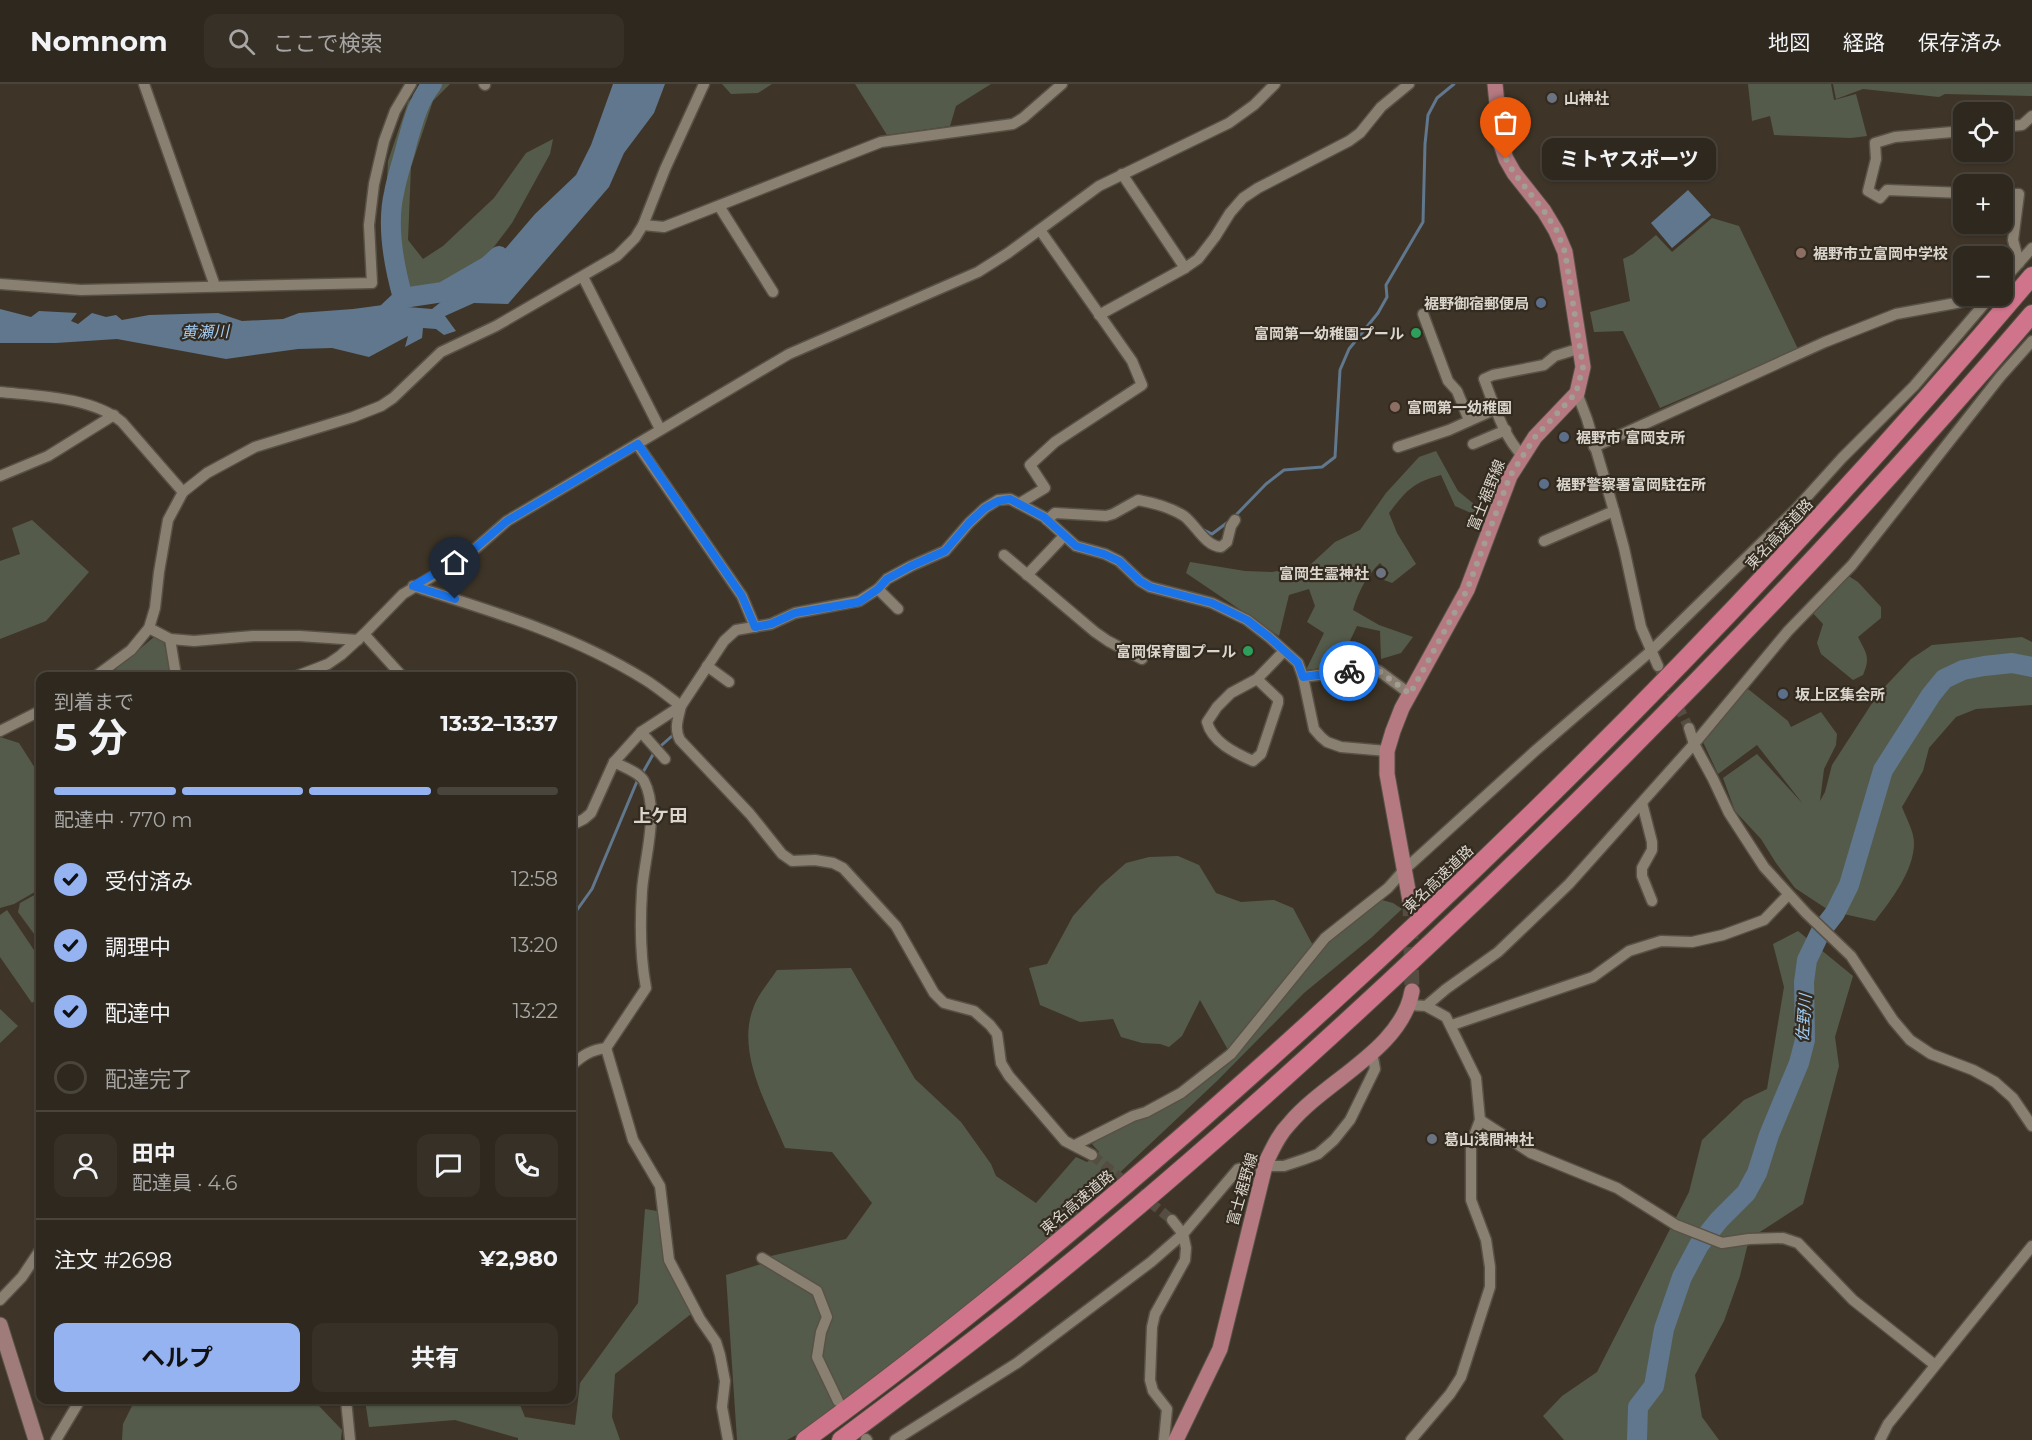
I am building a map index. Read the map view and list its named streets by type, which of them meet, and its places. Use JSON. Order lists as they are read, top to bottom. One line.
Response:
{"streets":{"highway":["東名高速道路"],"main road":["富士裾野線"]},"districts":["上ケ田"],"water":["黄瀬川","佐野川"],"places":["山神社","ミトヤスポーツ","裾野市立富岡中学校","裾野御宿郵便局","富岡第一幼稚園プール","富岡第一幼稚園","裾野市 富岡支所","裾野警察署富岡駐在所","富岡生霊神社","富岡保育園プール","坂上区集会所","葛山浅間神社"],"page":{"header":"Nomnom","search":"ここで検索","nav":["地図","経路","保存済み"],"map_buttons":["+","−"],"bubble":"ミトヤスポーツ","heading":["5 分","到着まで","13:32–13:37"],"panel":["田中","配達員 · 4.6","注文 #2698","¥2,980"],"bar":"配達中 · 770 m","list":[["受付済み","12:58"],["調理中","13:20"],["配達中","13:22"],"配達完了"],"buttons":["ヘルプ","共有"]}}
